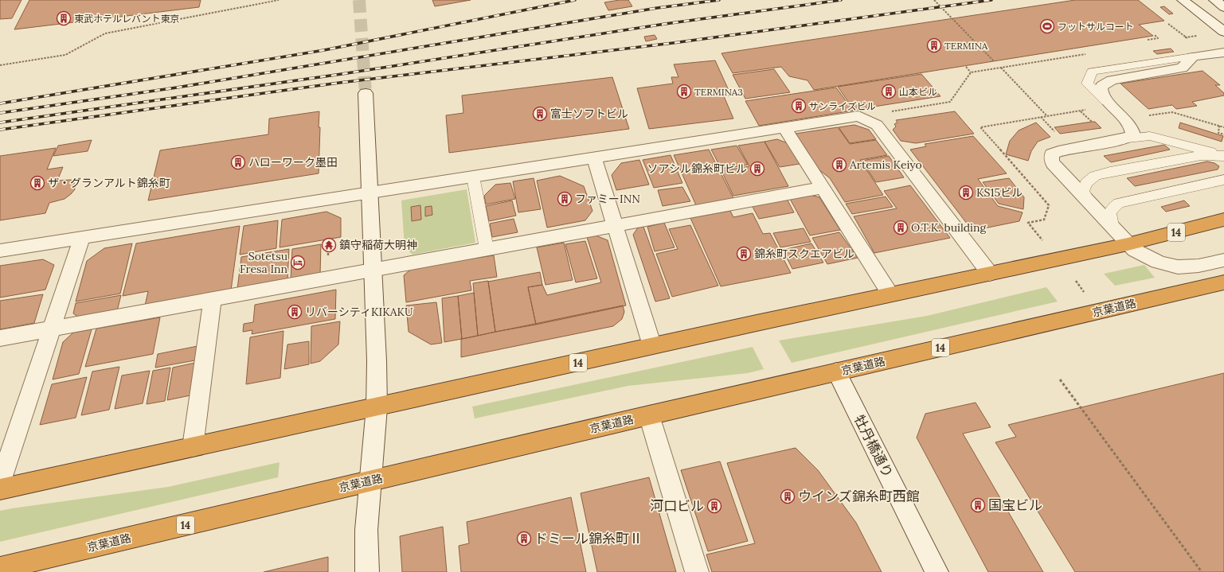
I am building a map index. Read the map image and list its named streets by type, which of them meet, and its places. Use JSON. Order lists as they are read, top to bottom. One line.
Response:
{"streets":{"highway":["14","京葉道路"],"street":["牡丹橋通り"]},"crossings":[["京葉道路","牡丹橋通り"]],"places":{"building":["東武ホテルレバント東京","TERMINA","TERMINA3","山本ビル","サンライズビル","富士ソフトビル","ハローワーク墨田","Artemis Keiyo","ソアシル錦糸町ビル","ザ・グランアルト錦糸町","KS15ビル","ファミーINN","O.T.K. building","錦糸町スクエアビル","リバーシティKIKAKU","ウインズ錦糸町西館","国宝ビル","河口ビル","ドミール錦糸町Ⅱ"],"sports":["フットサルコート"],"temple":["鎮守稲荷大明神"],"hotel":["Sotetsu Fresa Inn"]}}
